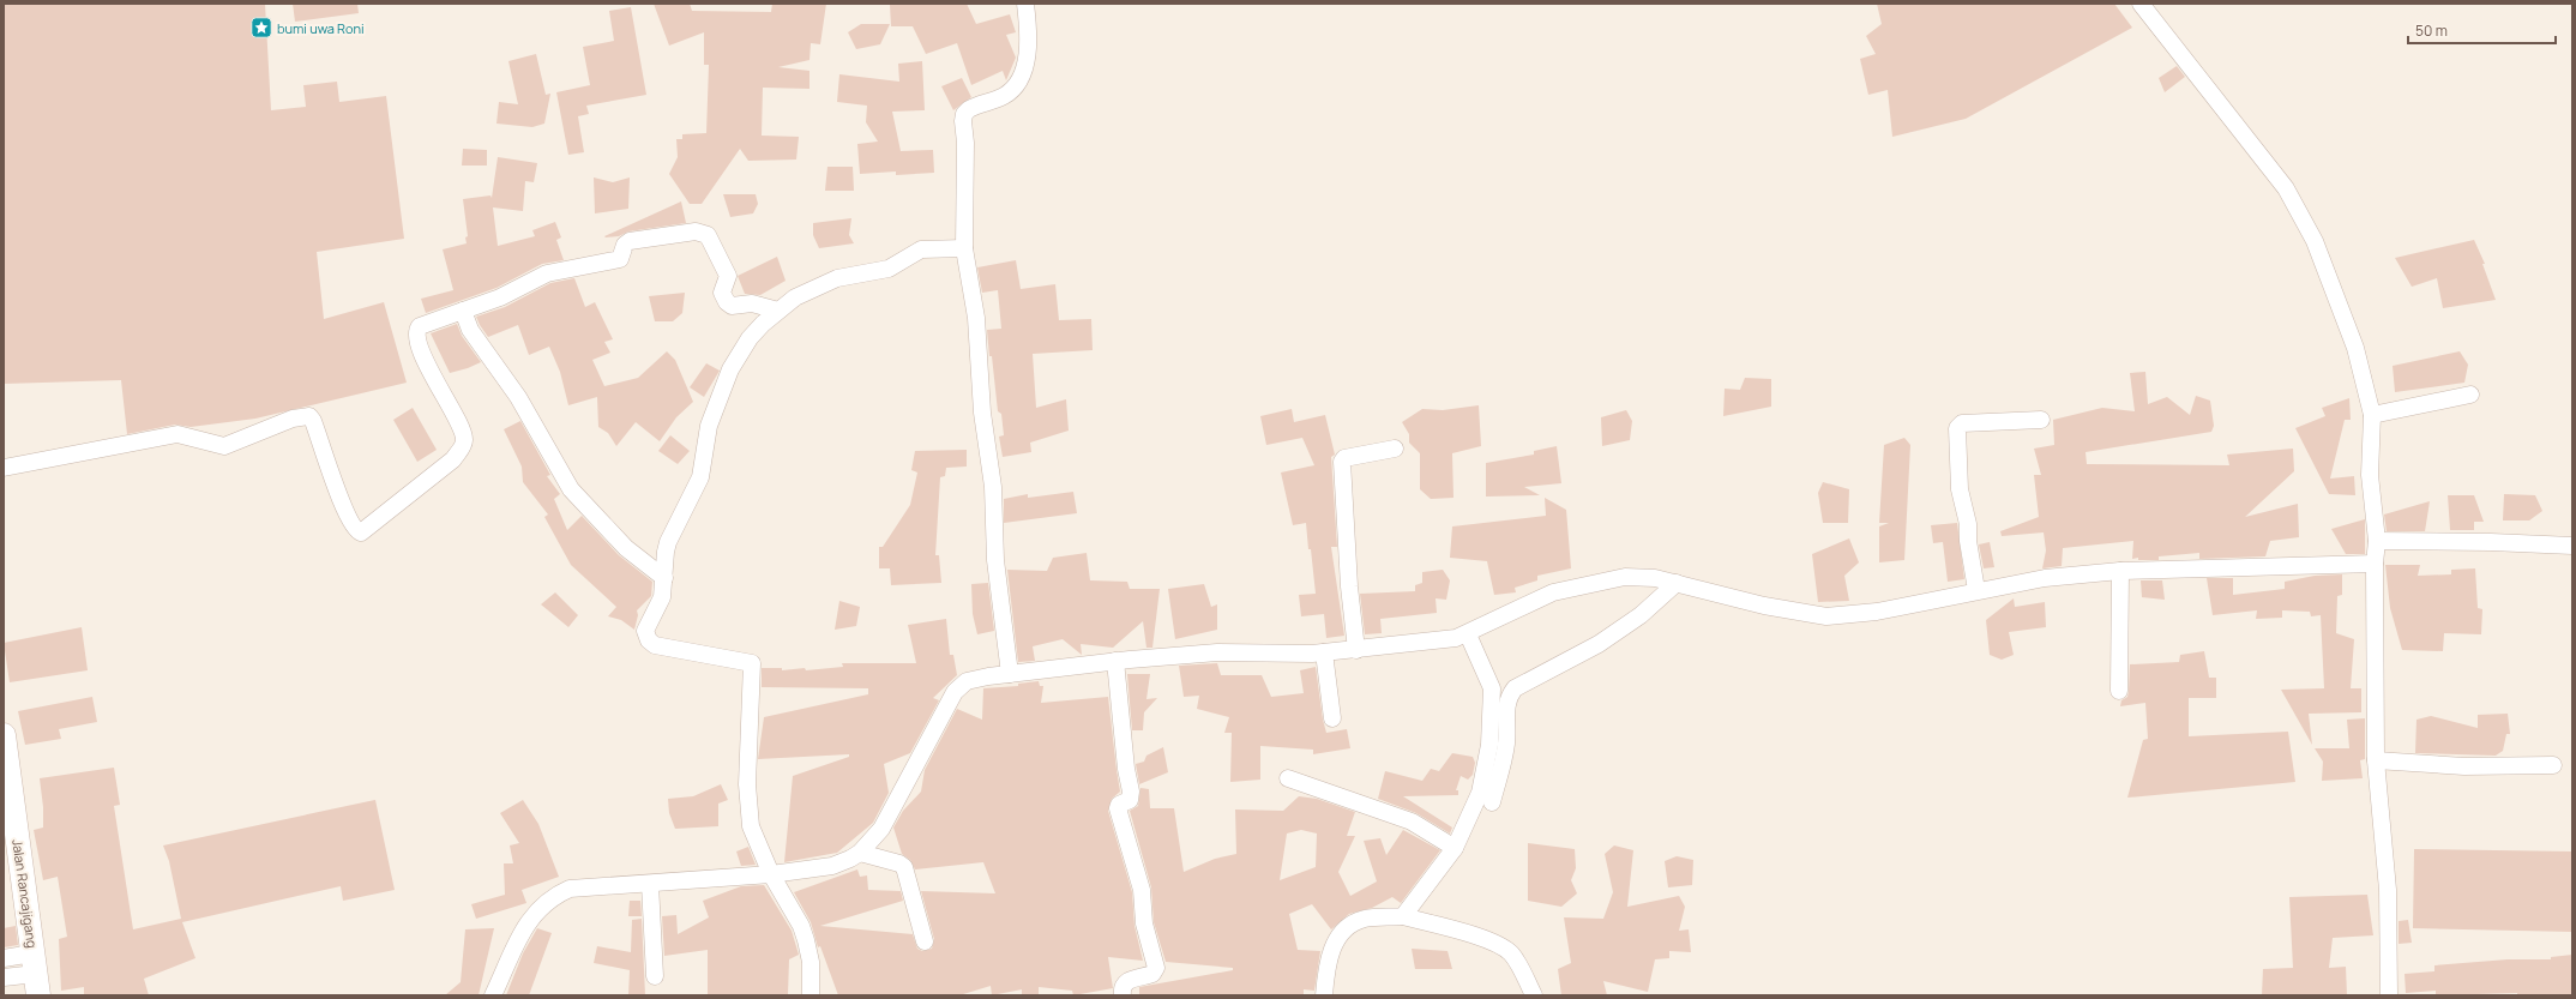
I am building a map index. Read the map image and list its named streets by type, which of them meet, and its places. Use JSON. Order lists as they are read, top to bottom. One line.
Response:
{"streets":{"main road":["Jalan Rancajigang"]},"places":{"place":["bumi uwa Roni"]},"scale_bar":"50 m"}
